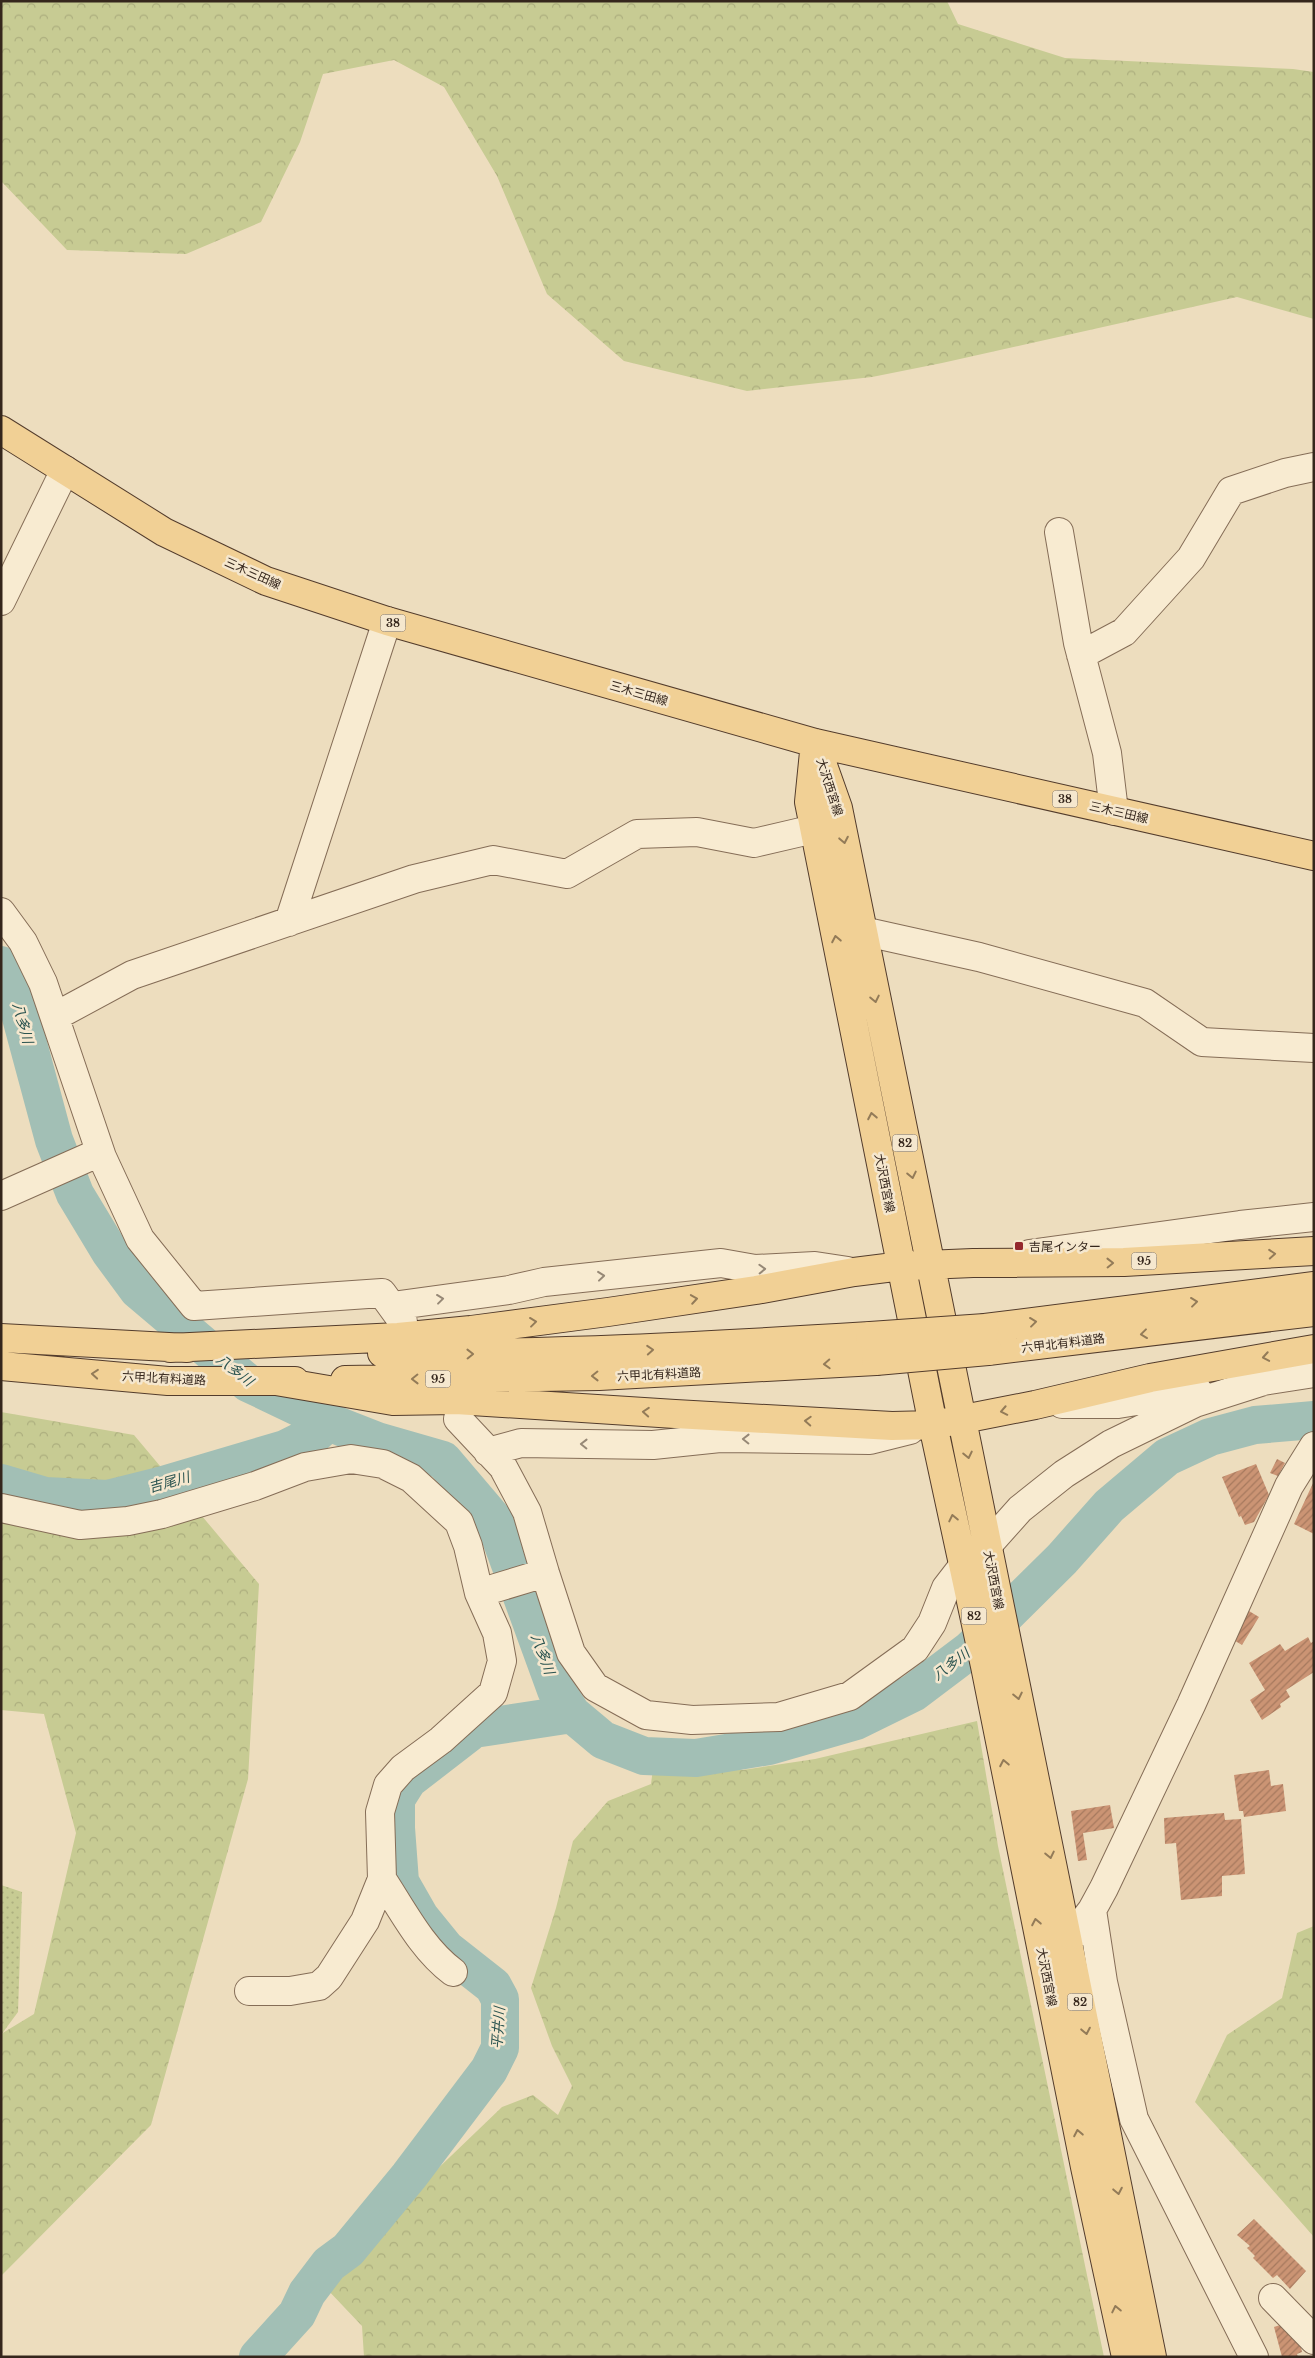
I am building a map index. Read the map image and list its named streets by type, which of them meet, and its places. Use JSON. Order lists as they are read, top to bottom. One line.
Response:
{"streets":{"main road":["三木三田線","38","大沢西宮線","82","95","六甲北有料道路"]},"crossings":[["三木三田線","大沢西宮線"],["大沢西宮線","95"]],"water":["八多川","吉尾川","平井川"],"places":{"transit":["吉尾インター"]}}
